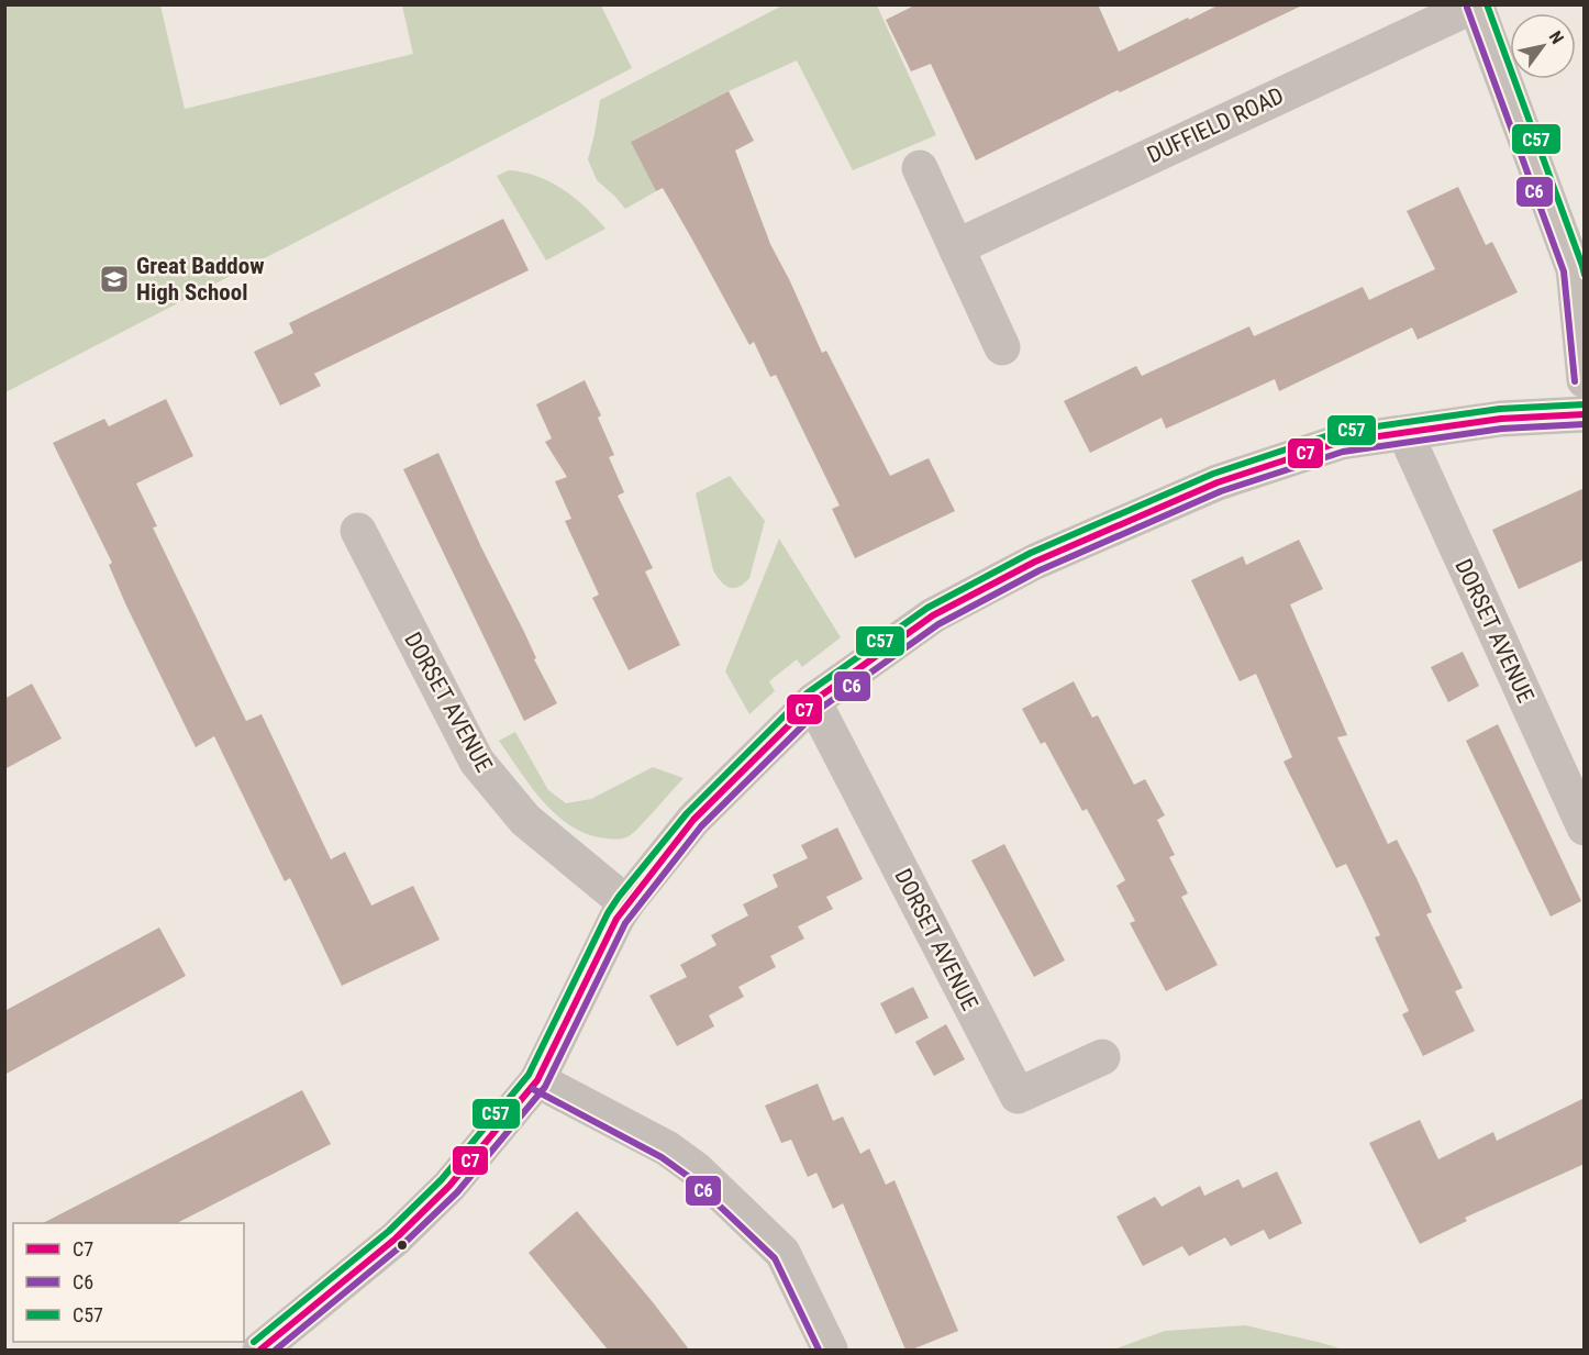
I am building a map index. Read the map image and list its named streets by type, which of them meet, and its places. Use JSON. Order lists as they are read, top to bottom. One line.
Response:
{"streets":{"street":["DUFFIELD ROAD","DORSET AVENUE"]},"places":{"school or university":["Great Baddow High School"]},"lines":["transit line C57","transit line C6","transit line C7"],"legend":["C7","C6","C57"],"north":"top right"}
